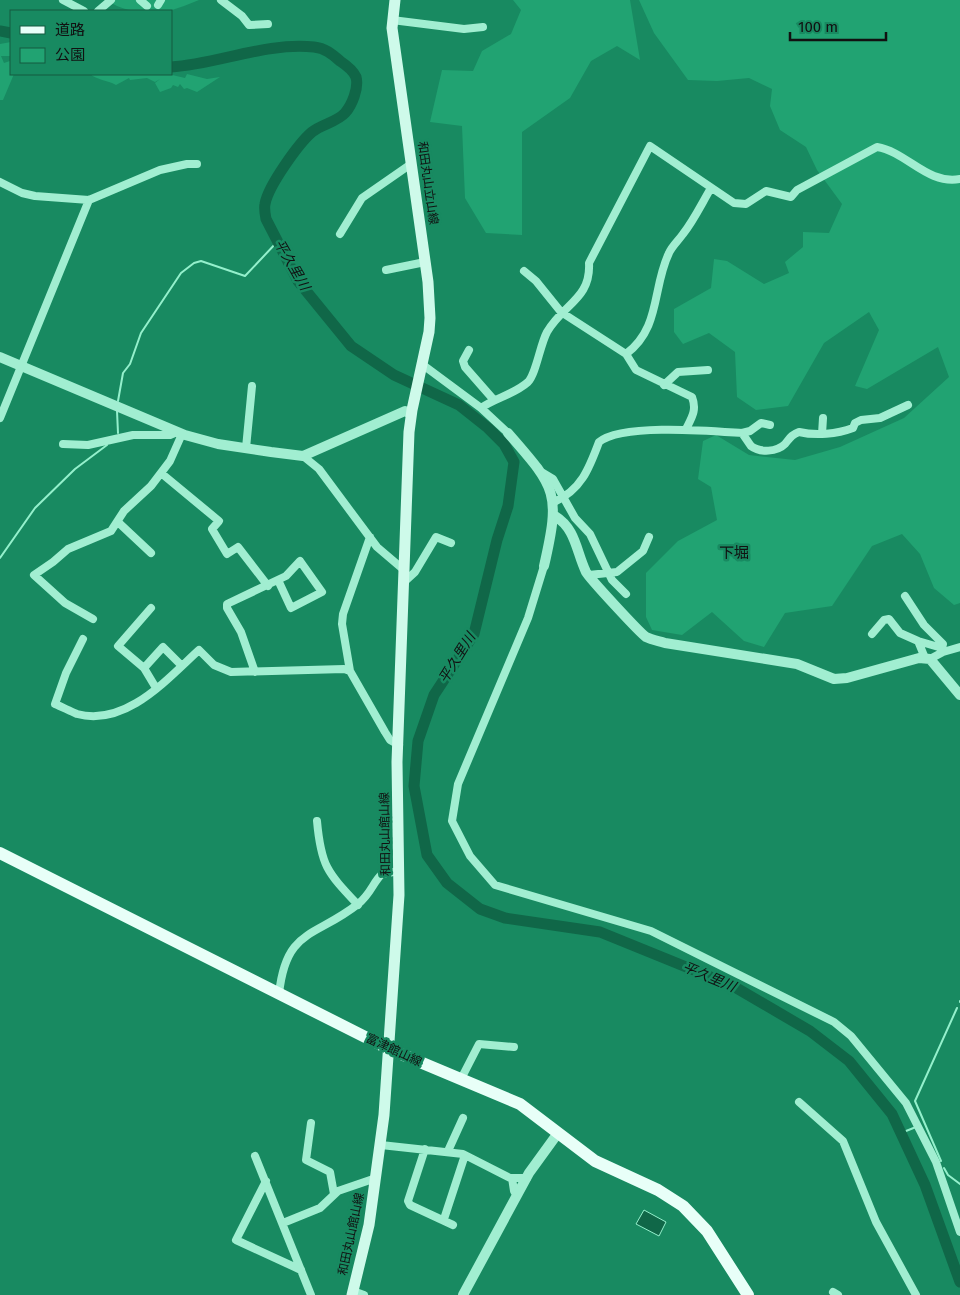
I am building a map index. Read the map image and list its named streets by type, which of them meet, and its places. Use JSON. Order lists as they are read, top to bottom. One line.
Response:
{"streets":{"main road":["和田丸山立山線","和田丸山館山線","富津館山線"]},"crossings":[["和田丸山立山線","和田丸山館山線"],["和田丸山館山線","富津館山線"]],"districts":["下堀"],"water":["平久里川"],"legend":["道路","公園"],"scale_bar":"100 m"}
